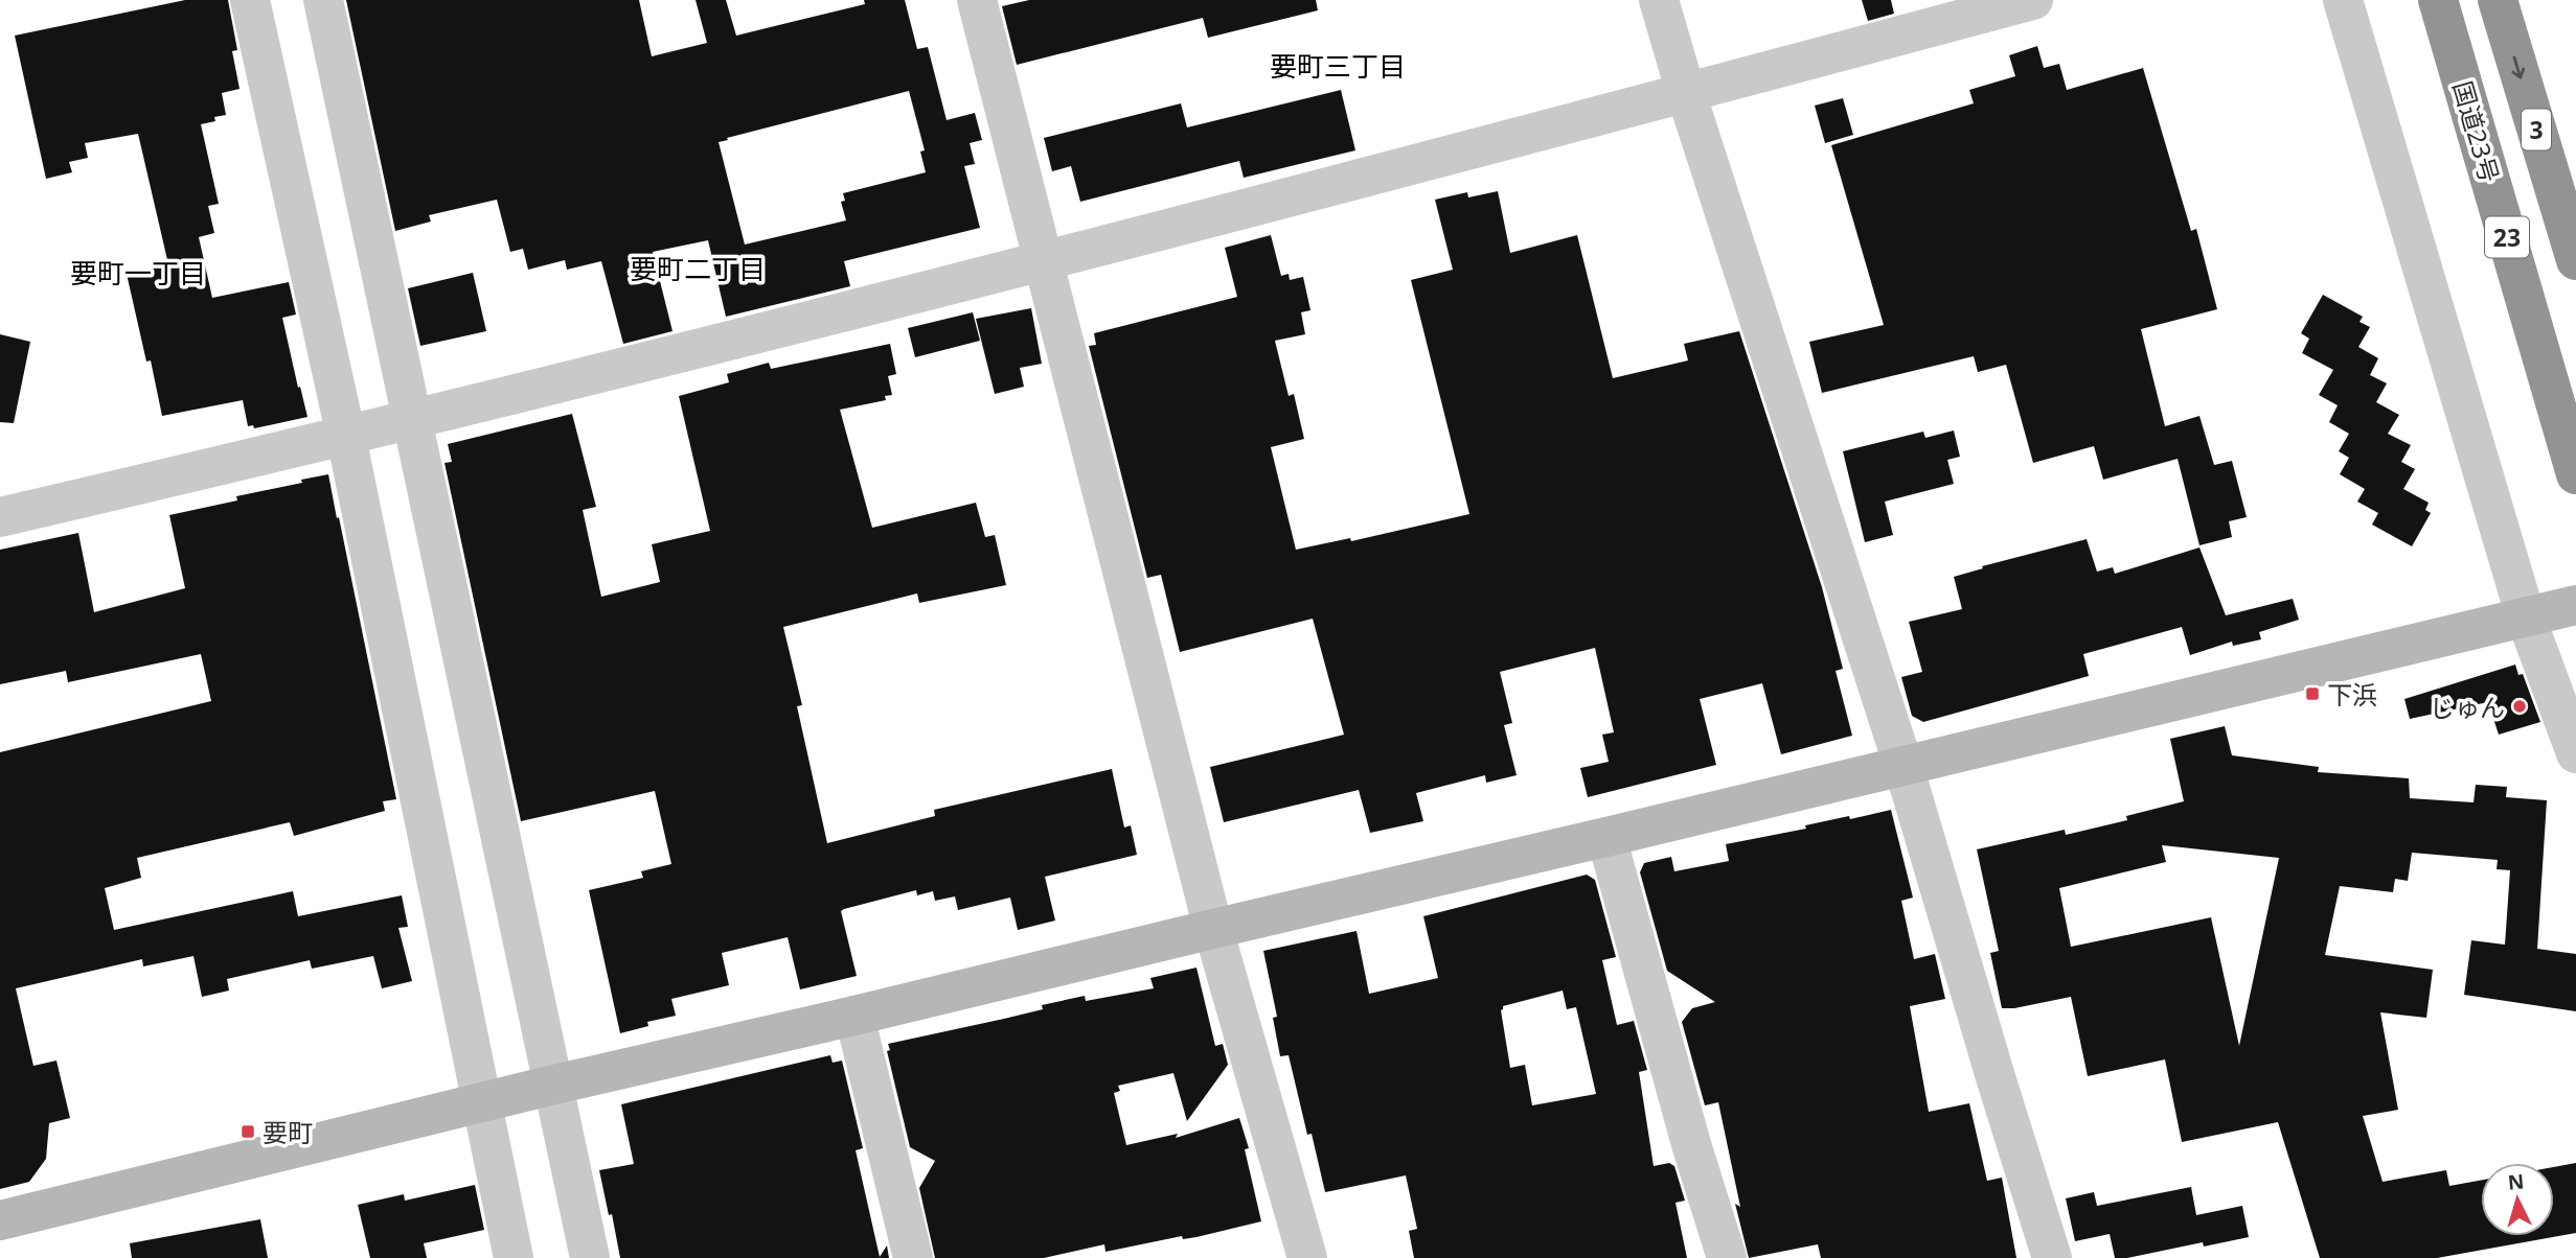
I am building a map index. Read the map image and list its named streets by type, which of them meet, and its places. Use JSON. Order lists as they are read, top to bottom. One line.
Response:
{"streets":{"highway":["3","国道23号","23"]},"districts":["要町三丁目","要町二丁目","要町一丁目"],"places":{"transit":["下浜","要町"],"other":["じゅん"]},"north":"top"}
